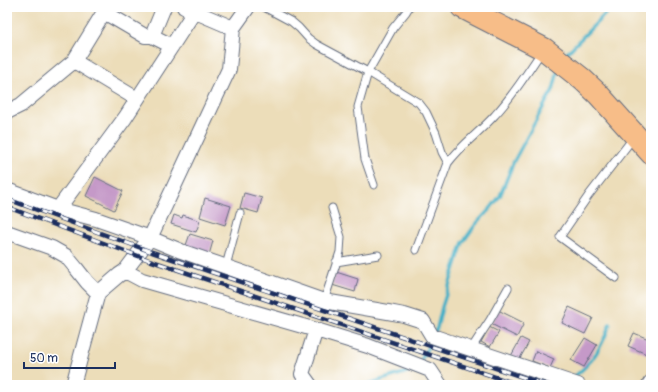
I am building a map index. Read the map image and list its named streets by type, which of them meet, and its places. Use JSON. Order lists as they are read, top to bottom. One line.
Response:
{"scale_bar":"50 m"}
